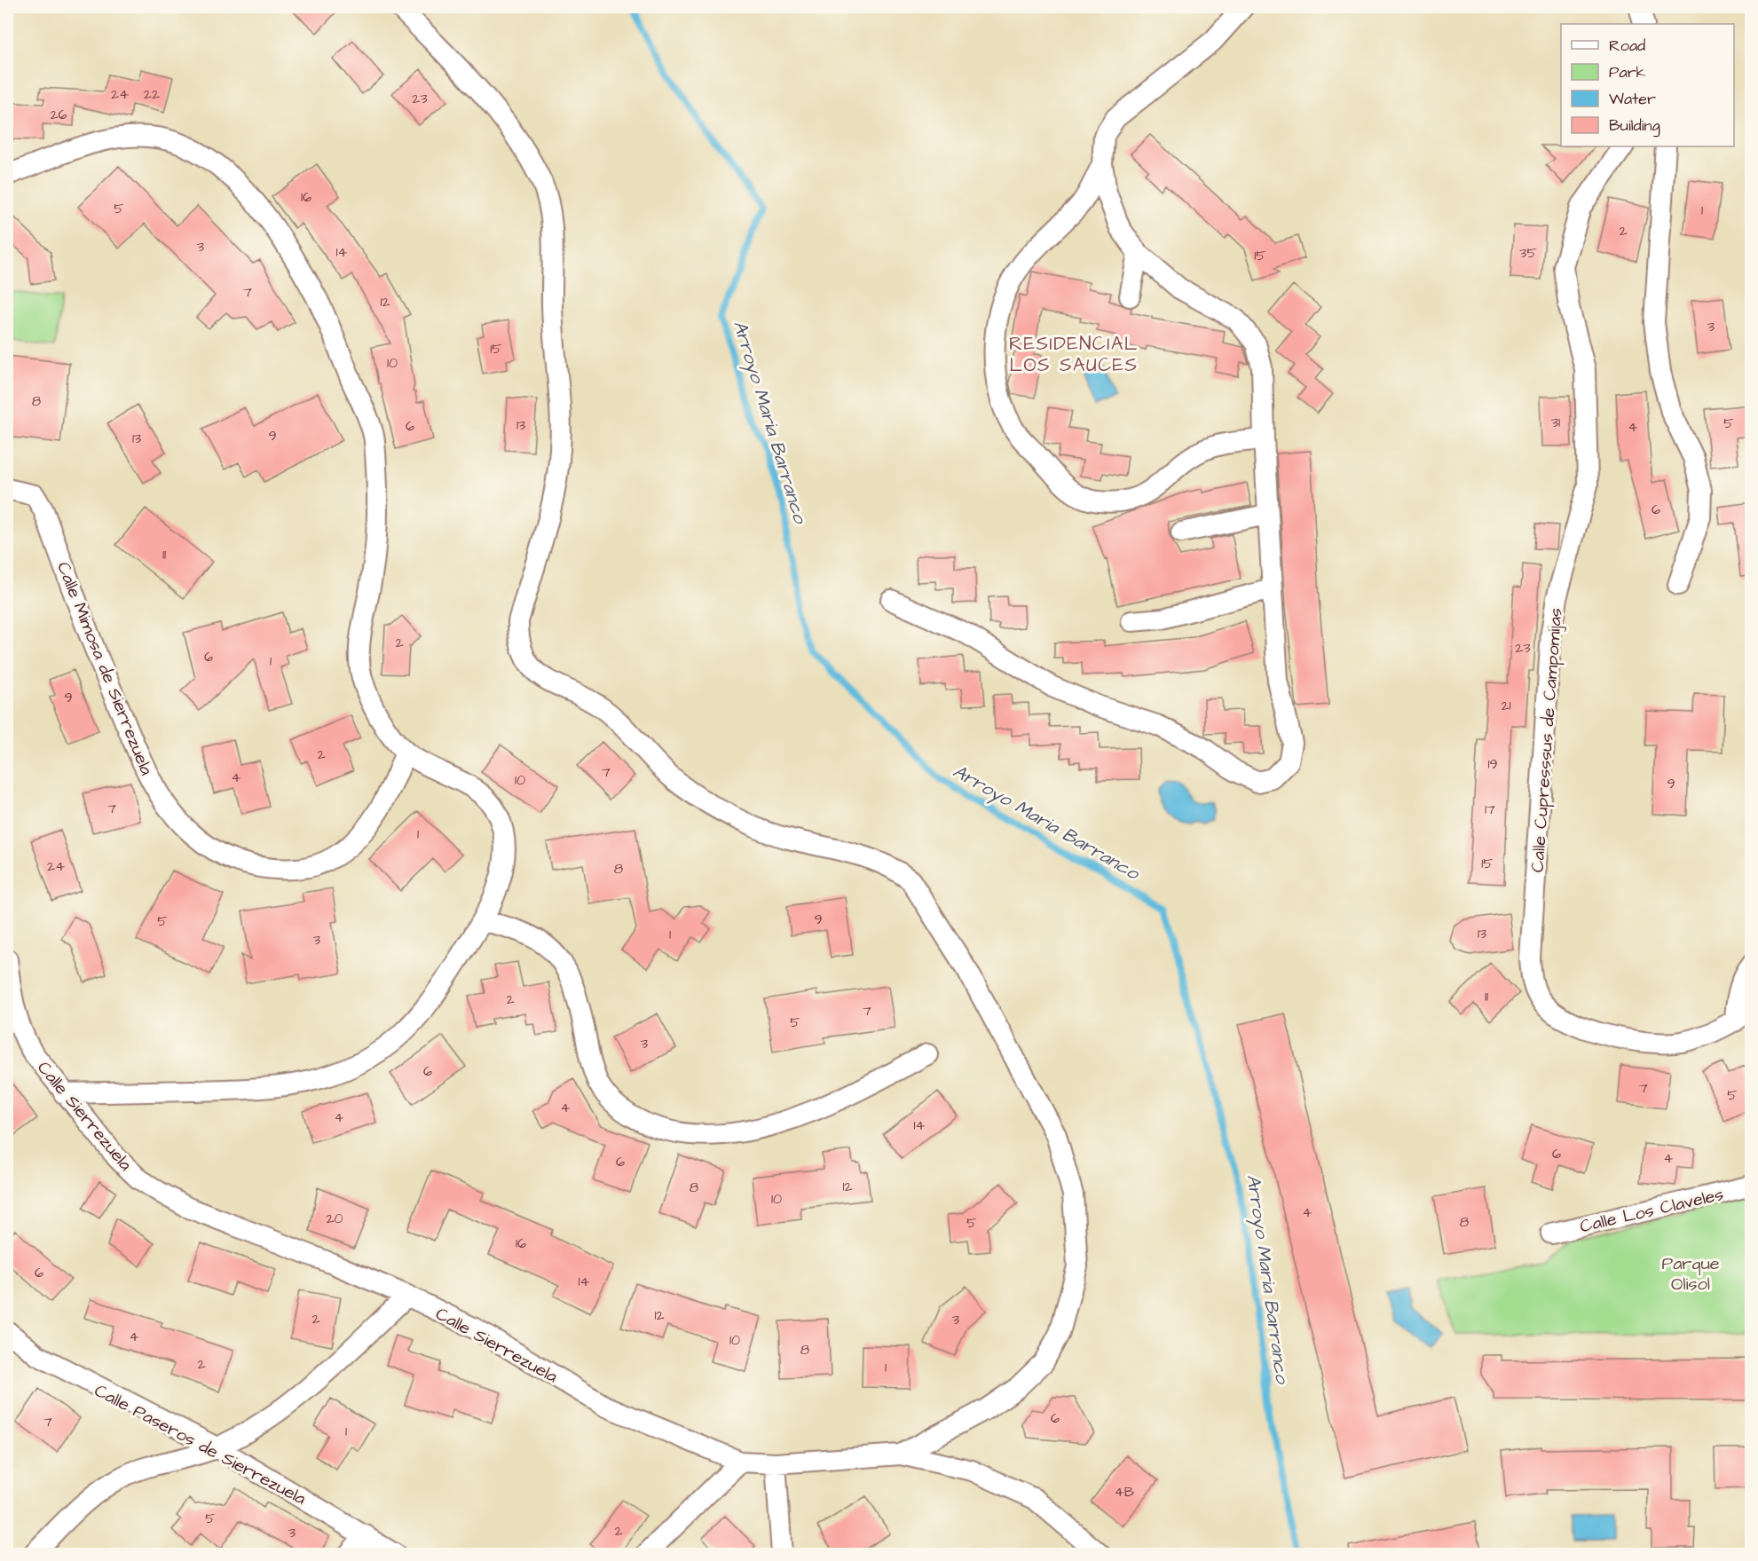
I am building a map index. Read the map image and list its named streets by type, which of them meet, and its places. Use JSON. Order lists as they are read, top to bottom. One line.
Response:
{"streets":{"street":["Calle Mimosa de Sierrezuela","Calle Cupresssus de Campomijas","Calle Sierrezuela","Calle Los Claveles","Calle Paseros de Sierrezuela"]},"districts":["RESIDENCIAL LOS SAUCES"],"water":["Arroyo Maria Barranco"],"parks":["Parque Olisol"],"house_numbers":["24","22","23","26","16","5","1","2","3","14","35","15","7","12","3","15","10","8","31","5","13","6","4","9","13","6","11","2","23","6","1","9","21","2","19","7","4","10","9","7","17","1","15","24","8","9","5","13","1","3","11","2","7","5","3","6","7","5","4","4","14","6","4","6","12","8","10","4","20","8","5","16","6","14","12","2","3","4","10","8","2","1","6","7","1","4B","5","2","3"],"legend":["Road","Park","Water","Building"]}
